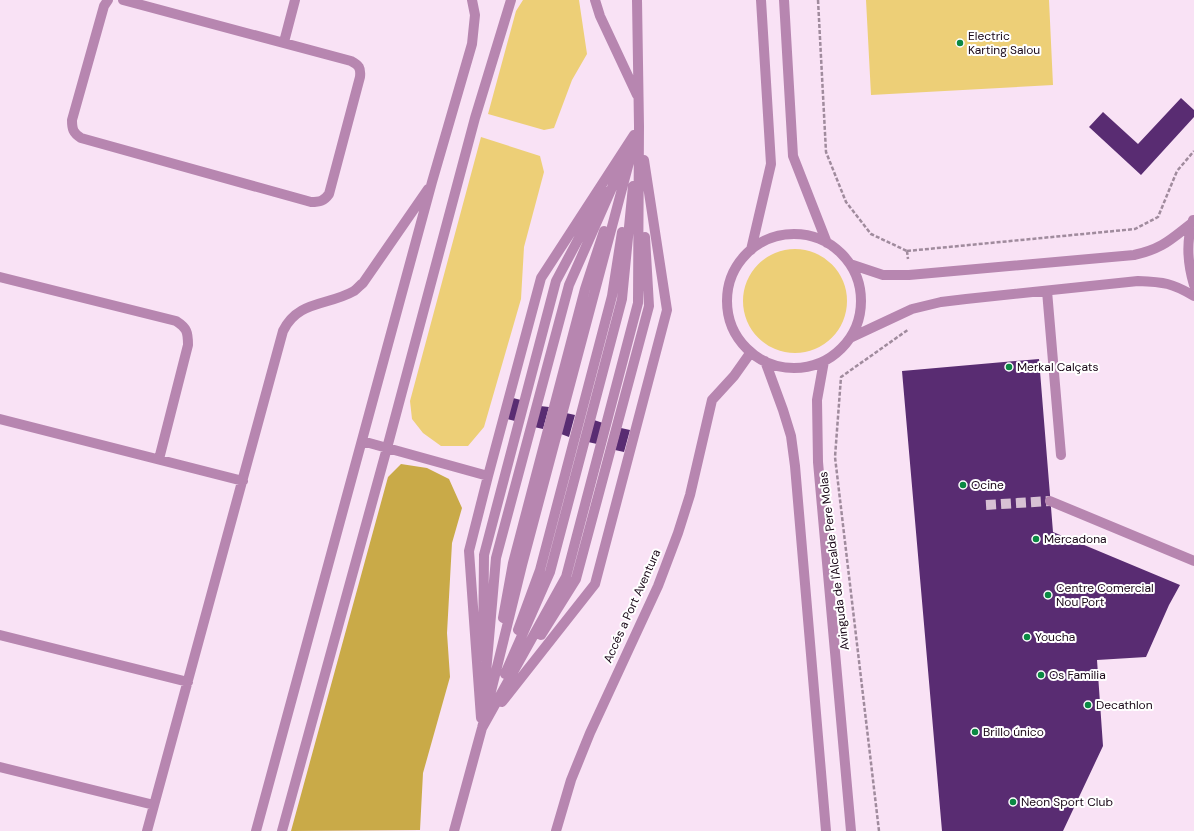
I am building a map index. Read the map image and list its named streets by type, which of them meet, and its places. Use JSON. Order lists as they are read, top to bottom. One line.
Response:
{"streets":{"street":["Avinguda de l'Alcalde Pere Molas","Accés a Port Aventura"]},"crossings":[["Avinguda de l'Alcalde Pere Molas","Accés a Port Aventura"]],"places":["Electric Karting Salou","Merkal Calçats","Ocine","Mercadona","Centre Comercial Nou Port","Youcha","Os Familia","Decathlon","Brillo único","Neon Sport Club"]}
